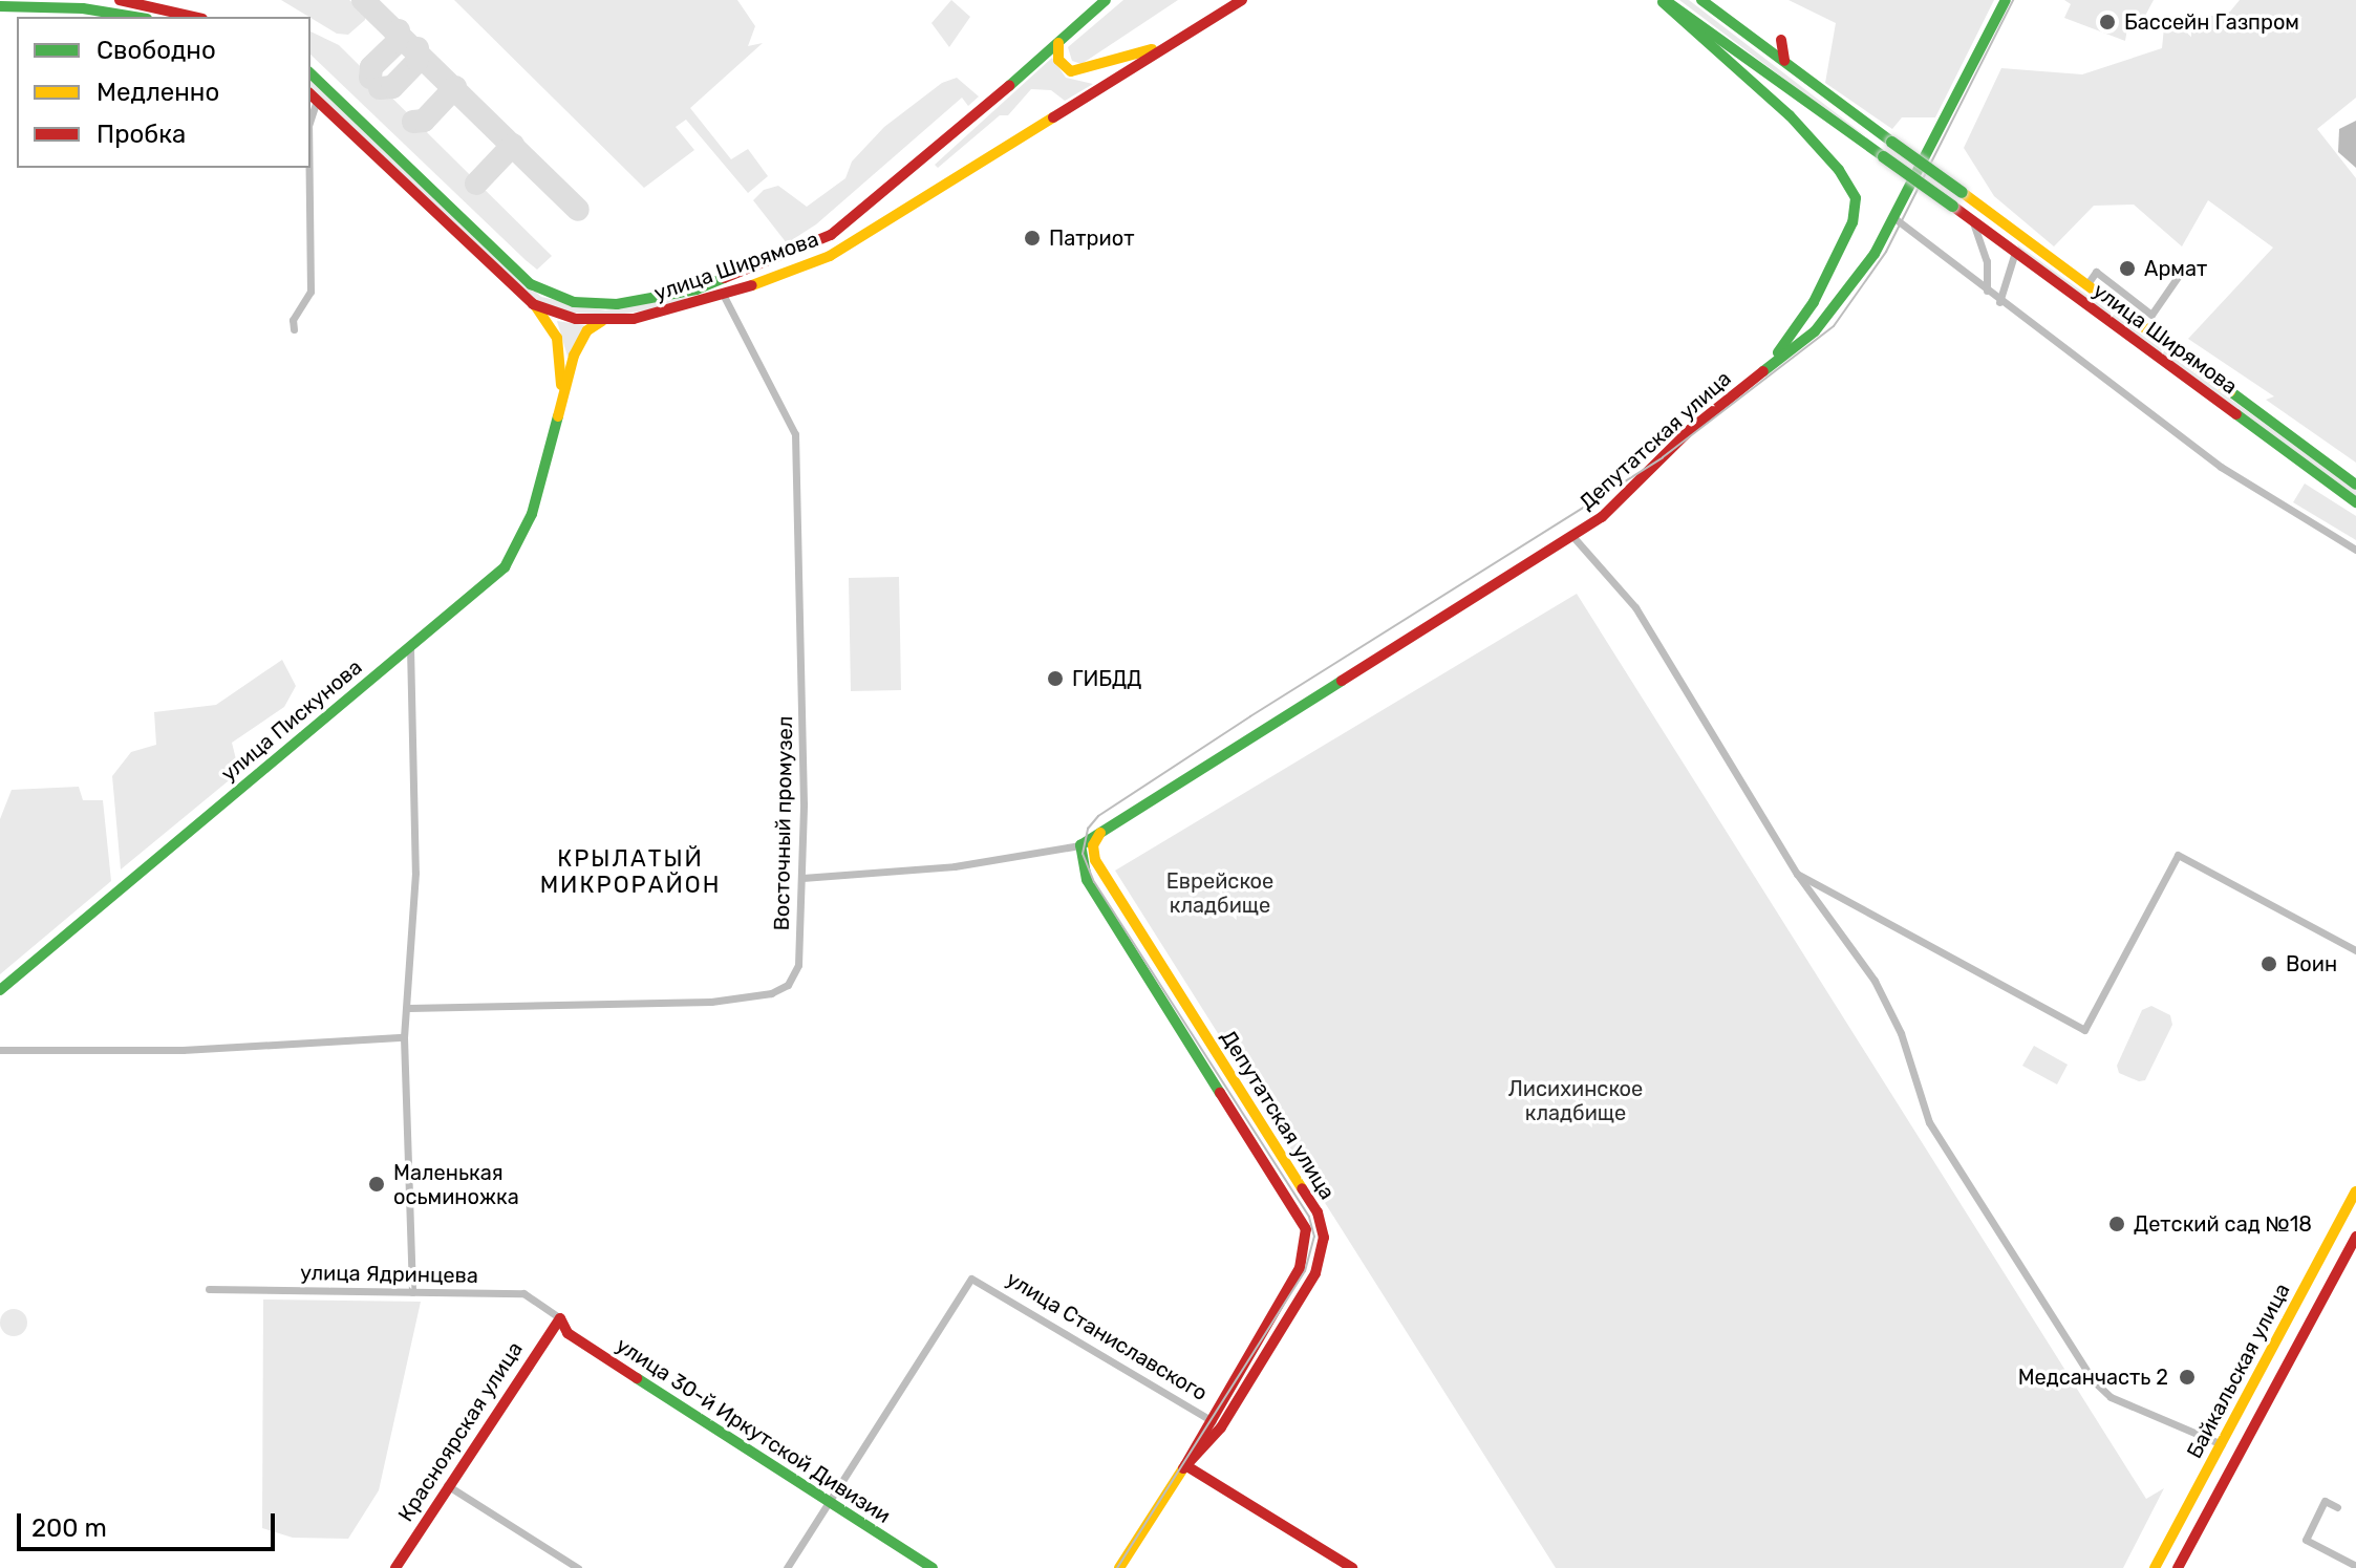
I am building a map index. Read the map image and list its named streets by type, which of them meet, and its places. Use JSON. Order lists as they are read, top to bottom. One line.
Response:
{"streets":{"main road":["улица Ширямова","Депутатская улица","улица Пискунова","Байкальская улица","улица 30-й Иркутской Дивизии","Красноярская улица"],"street":["Восточный промузел","улица Ядринцева","улица Станиславского"]},"crossings":[["улица Ширямова","улица Пискунова"],["улица Ширямова","Восточный промузел"],["Депутатская улица","улица Станиславского"],["улица Ядринцева","улица 30-й Иркутской Дивизии"],["улица Ядринцева","Красноярская улица"],["улица Станиславского","улица 30-й Иркутской Дивизии"],["улица 30-й Иркутской Дивизии","Красноярская улица"]],"districts":["КРЫЛАТЫЙ МИКРОРАЙОН"],"parks":["Еврейское кладбище","Лисихинское кладбище"],"places":["Бассейн Газпром","Патриот","Армат","ГИБДД","Воин","Маленькая осьминожка","Детский сад №18","Медсанчасть 2"],"legend":["Свободно","Медленно","Пробка"],"scale_bar":"200 m"}
